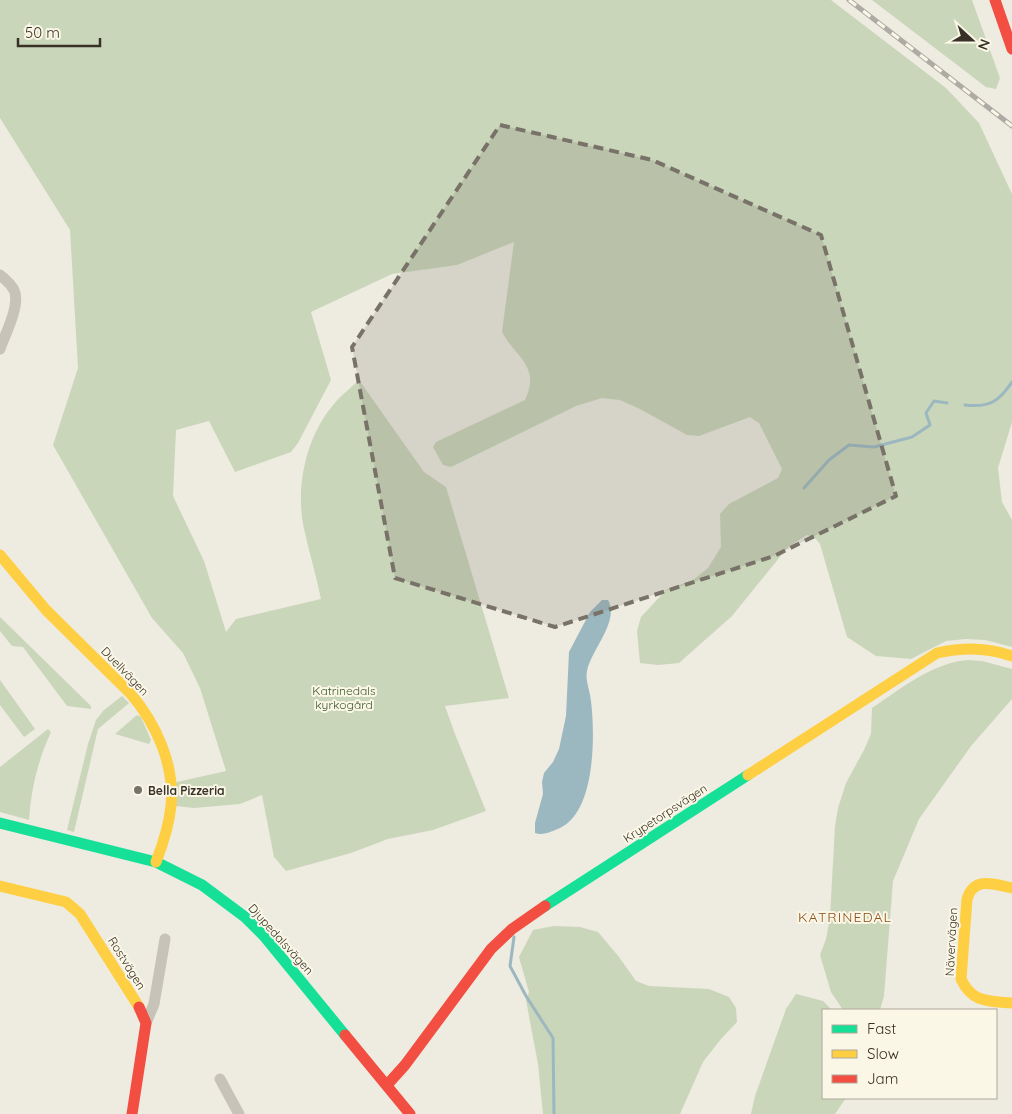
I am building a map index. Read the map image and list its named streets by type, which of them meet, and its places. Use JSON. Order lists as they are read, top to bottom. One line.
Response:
{"streets":{"main road":["Duellvägen","Krypetorpsvägen","Djupedalsvägen","Nävervägen","Rostvägen"]},"crossings":[["Duellvägen","Djupedalsvägen"],["Krypetorpsvägen","Djupedalsvägen"]],"districts":["KATRINEDAL"],"parks":["Katrinedals kyrkogård"],"places":["Bella Pizzeria"],"legend":["Fast","Slow","Jam"],"scale_bar":"50 m","north":"right"}
